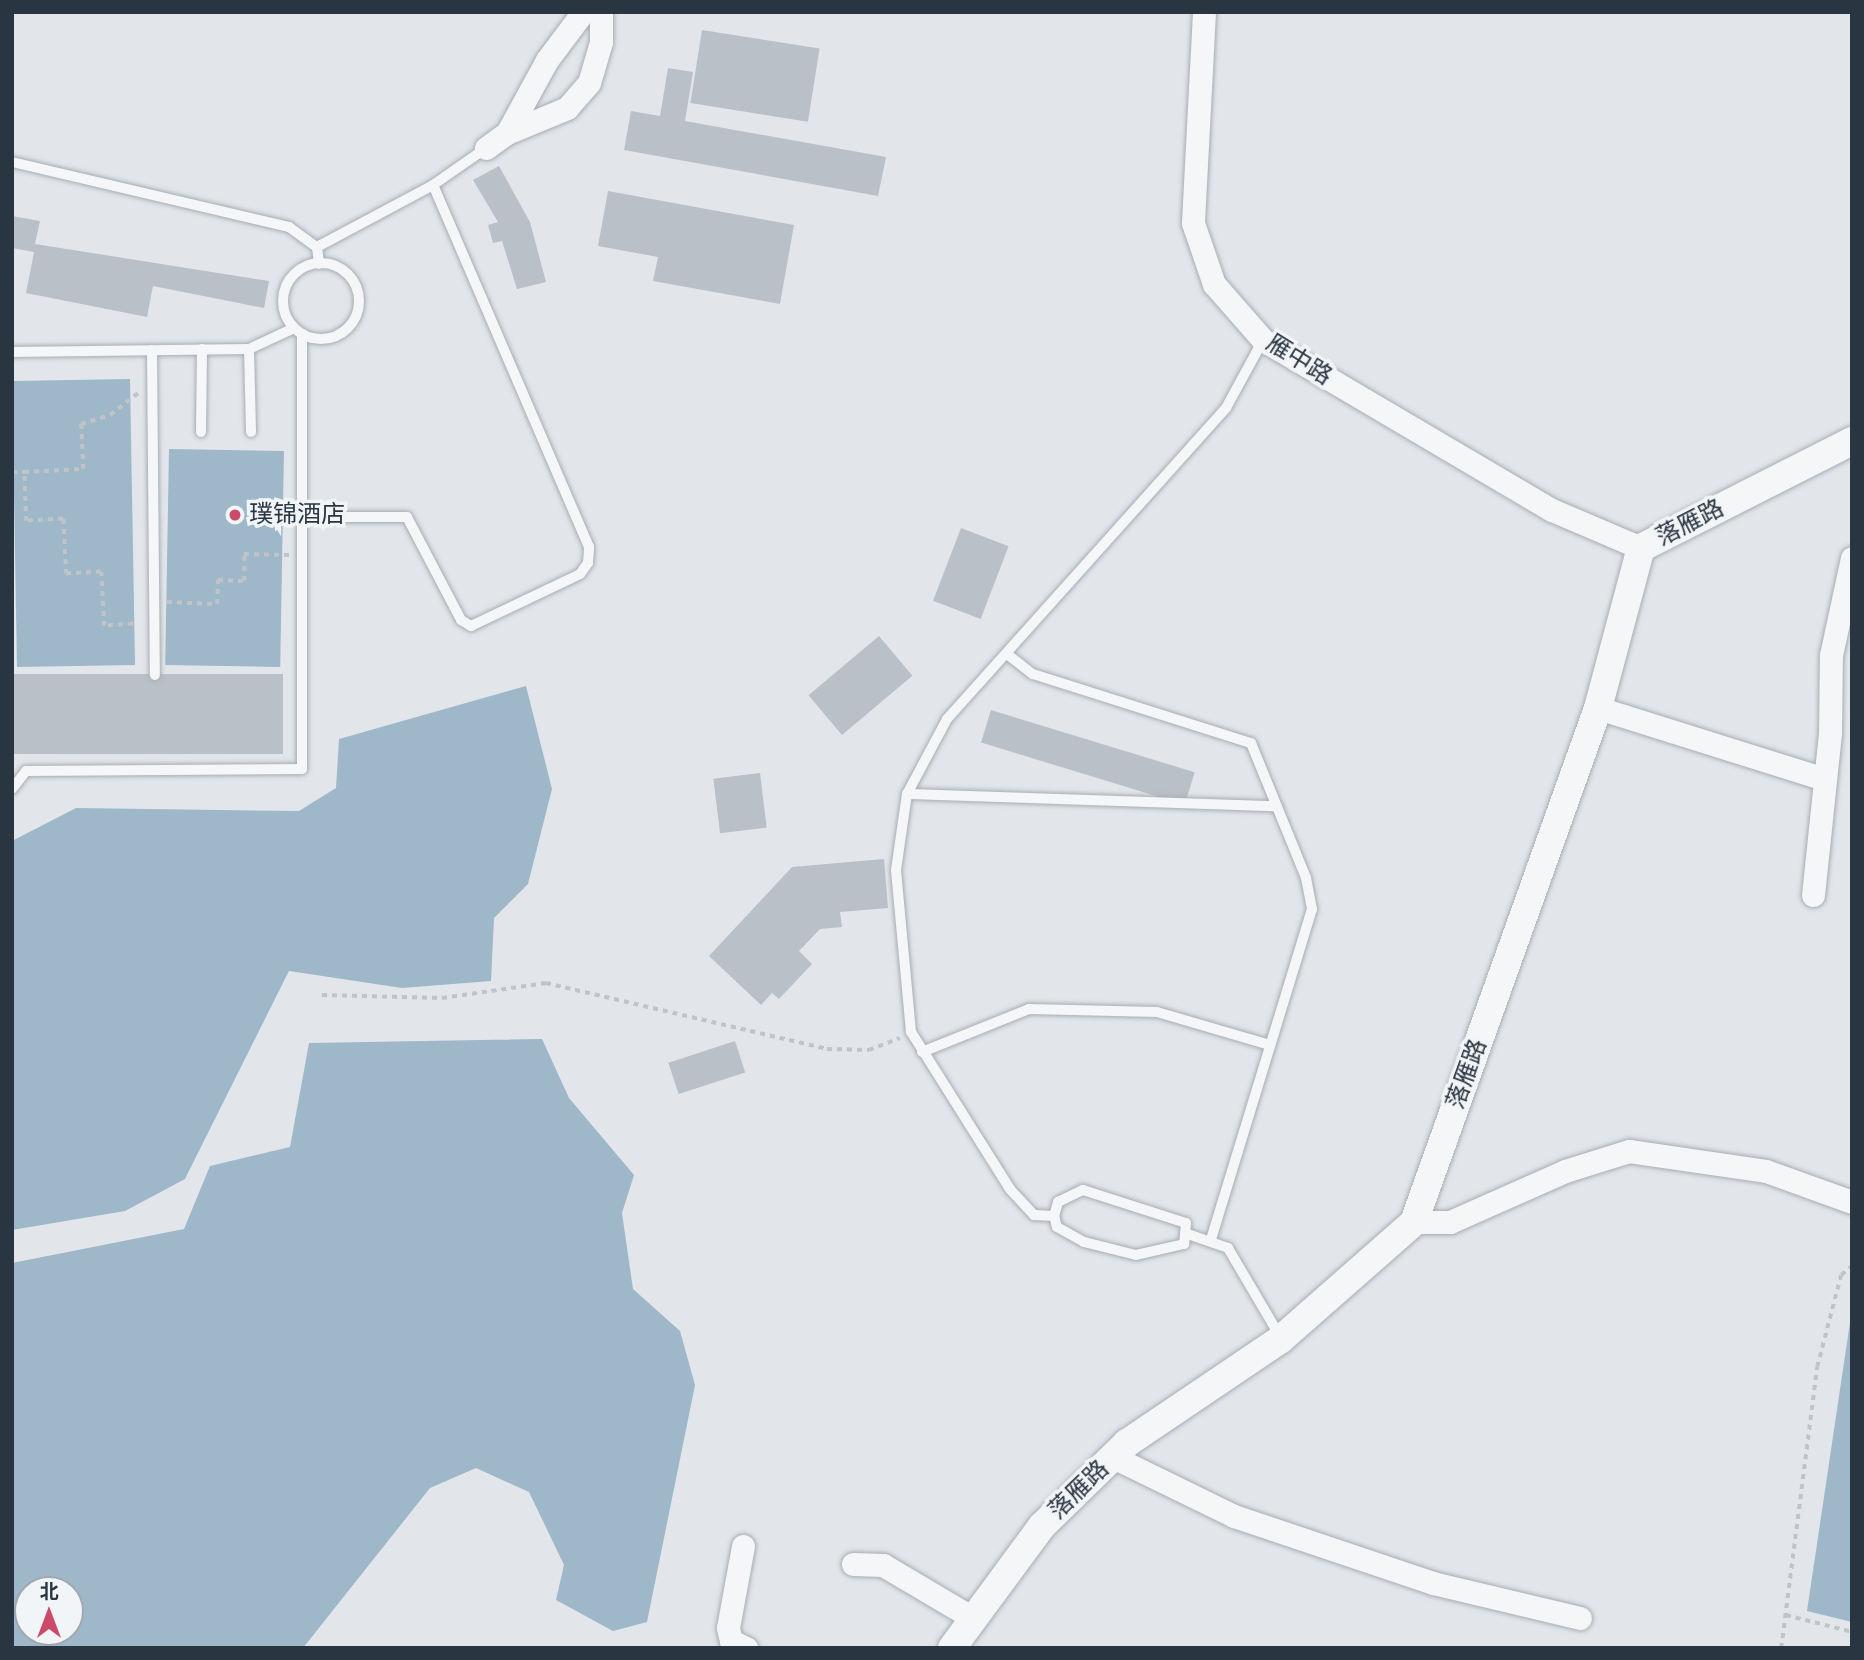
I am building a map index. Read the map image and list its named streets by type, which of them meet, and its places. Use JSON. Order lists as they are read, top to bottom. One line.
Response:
{"streets":{"street":["雁中路","落雁路"]},"crossings":[["雁中路","落雁路"]],"places":["璞锦酒店"],"north":"top"}
